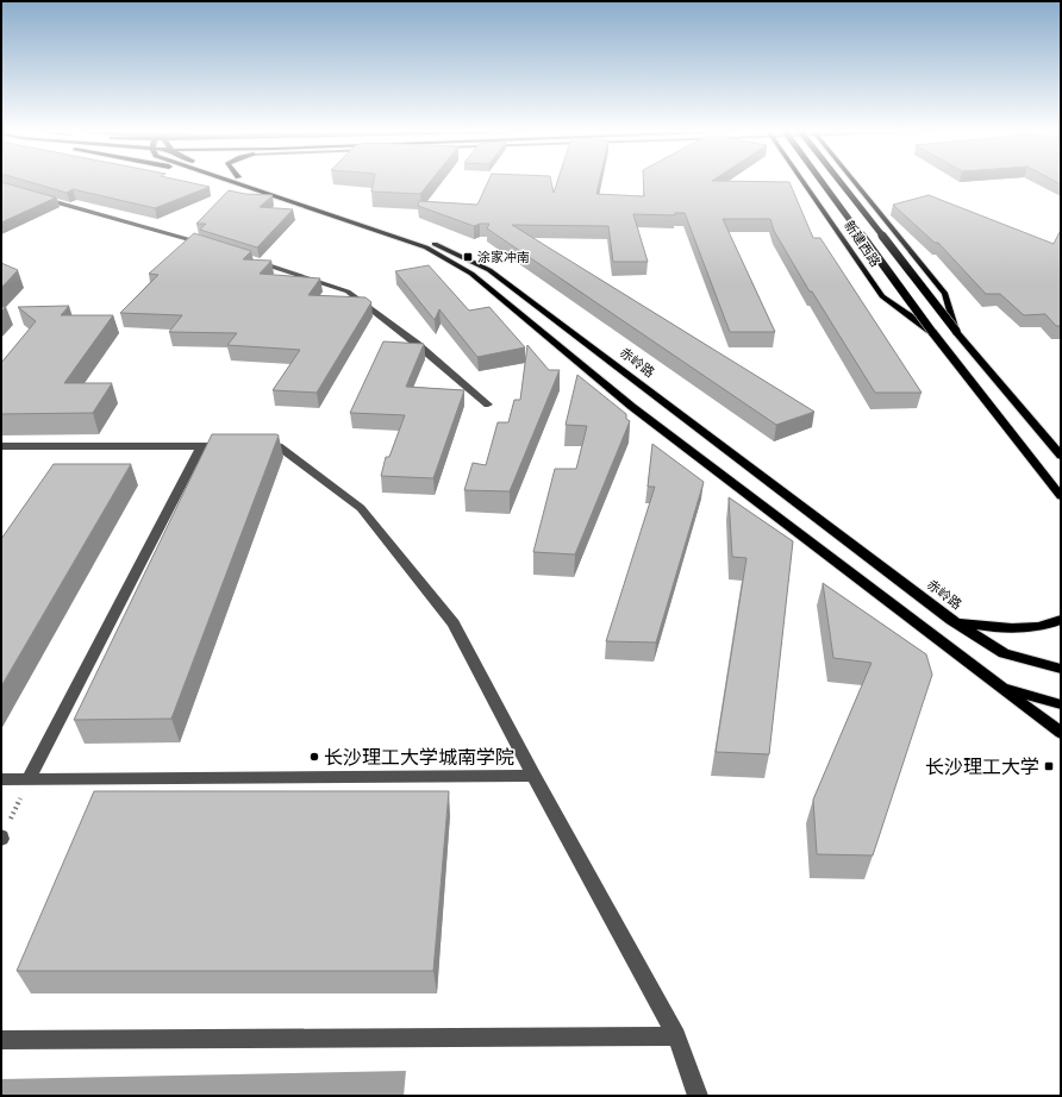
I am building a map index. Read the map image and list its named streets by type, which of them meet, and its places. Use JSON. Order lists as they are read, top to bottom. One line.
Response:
{"streets":{"main road":["新建西路","赤岭路"]},"places":{"transit":["涂家冲南","长沙理工大学"],"other":["长沙理工大学城南学院"]}}
